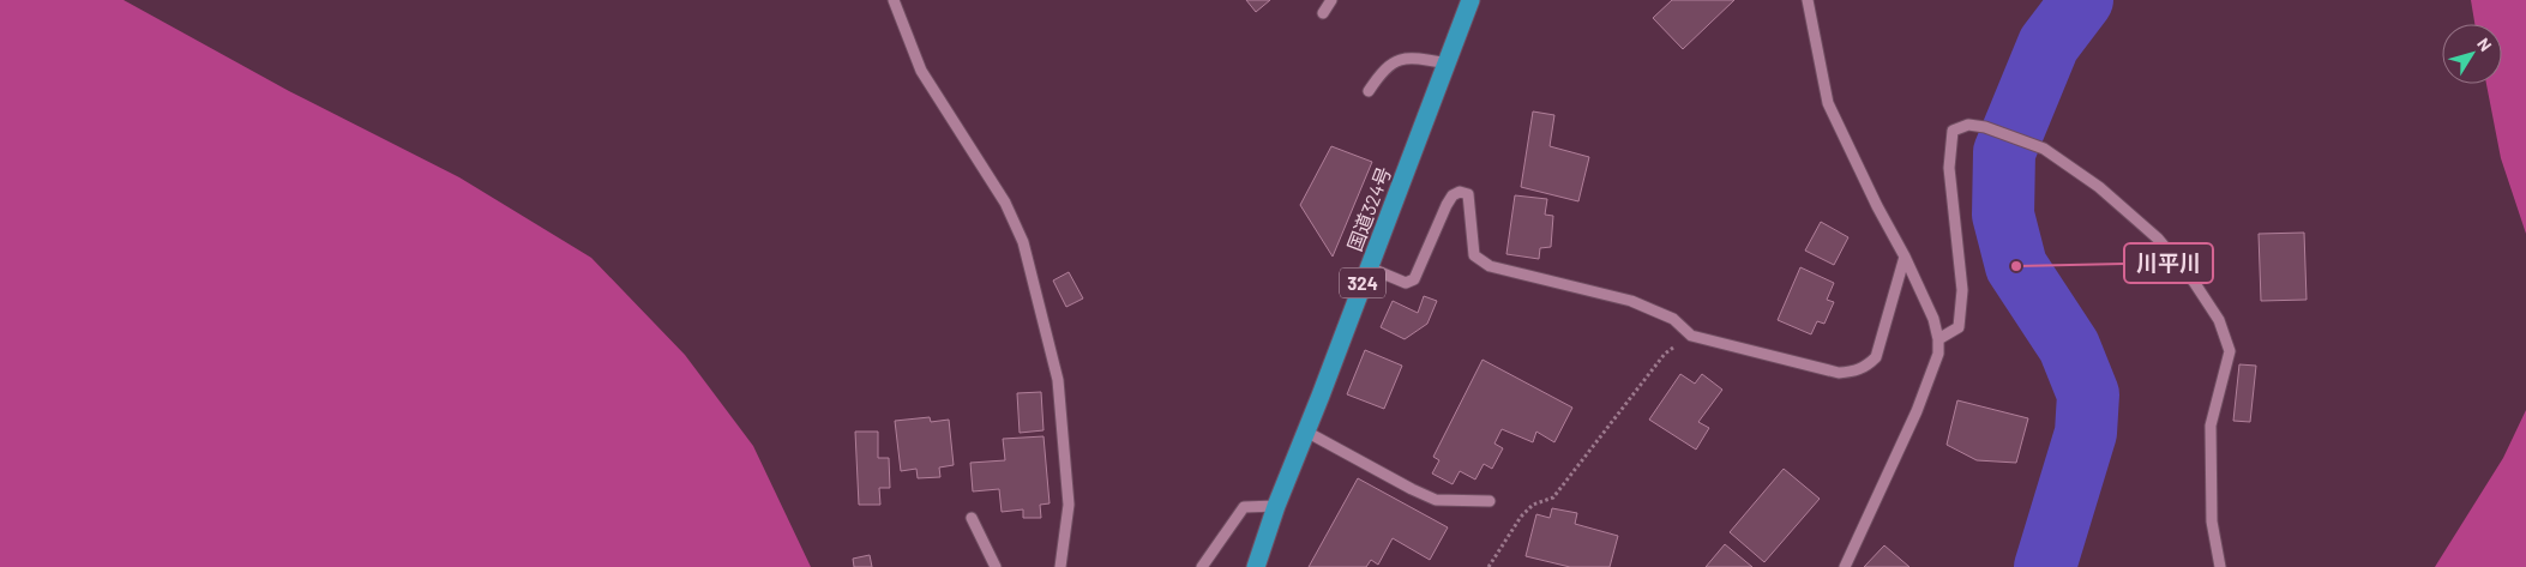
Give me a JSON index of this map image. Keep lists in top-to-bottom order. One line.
{"streets":{"highway":["国道324号","324"]},"places":["川平川"],"north":"top right"}
